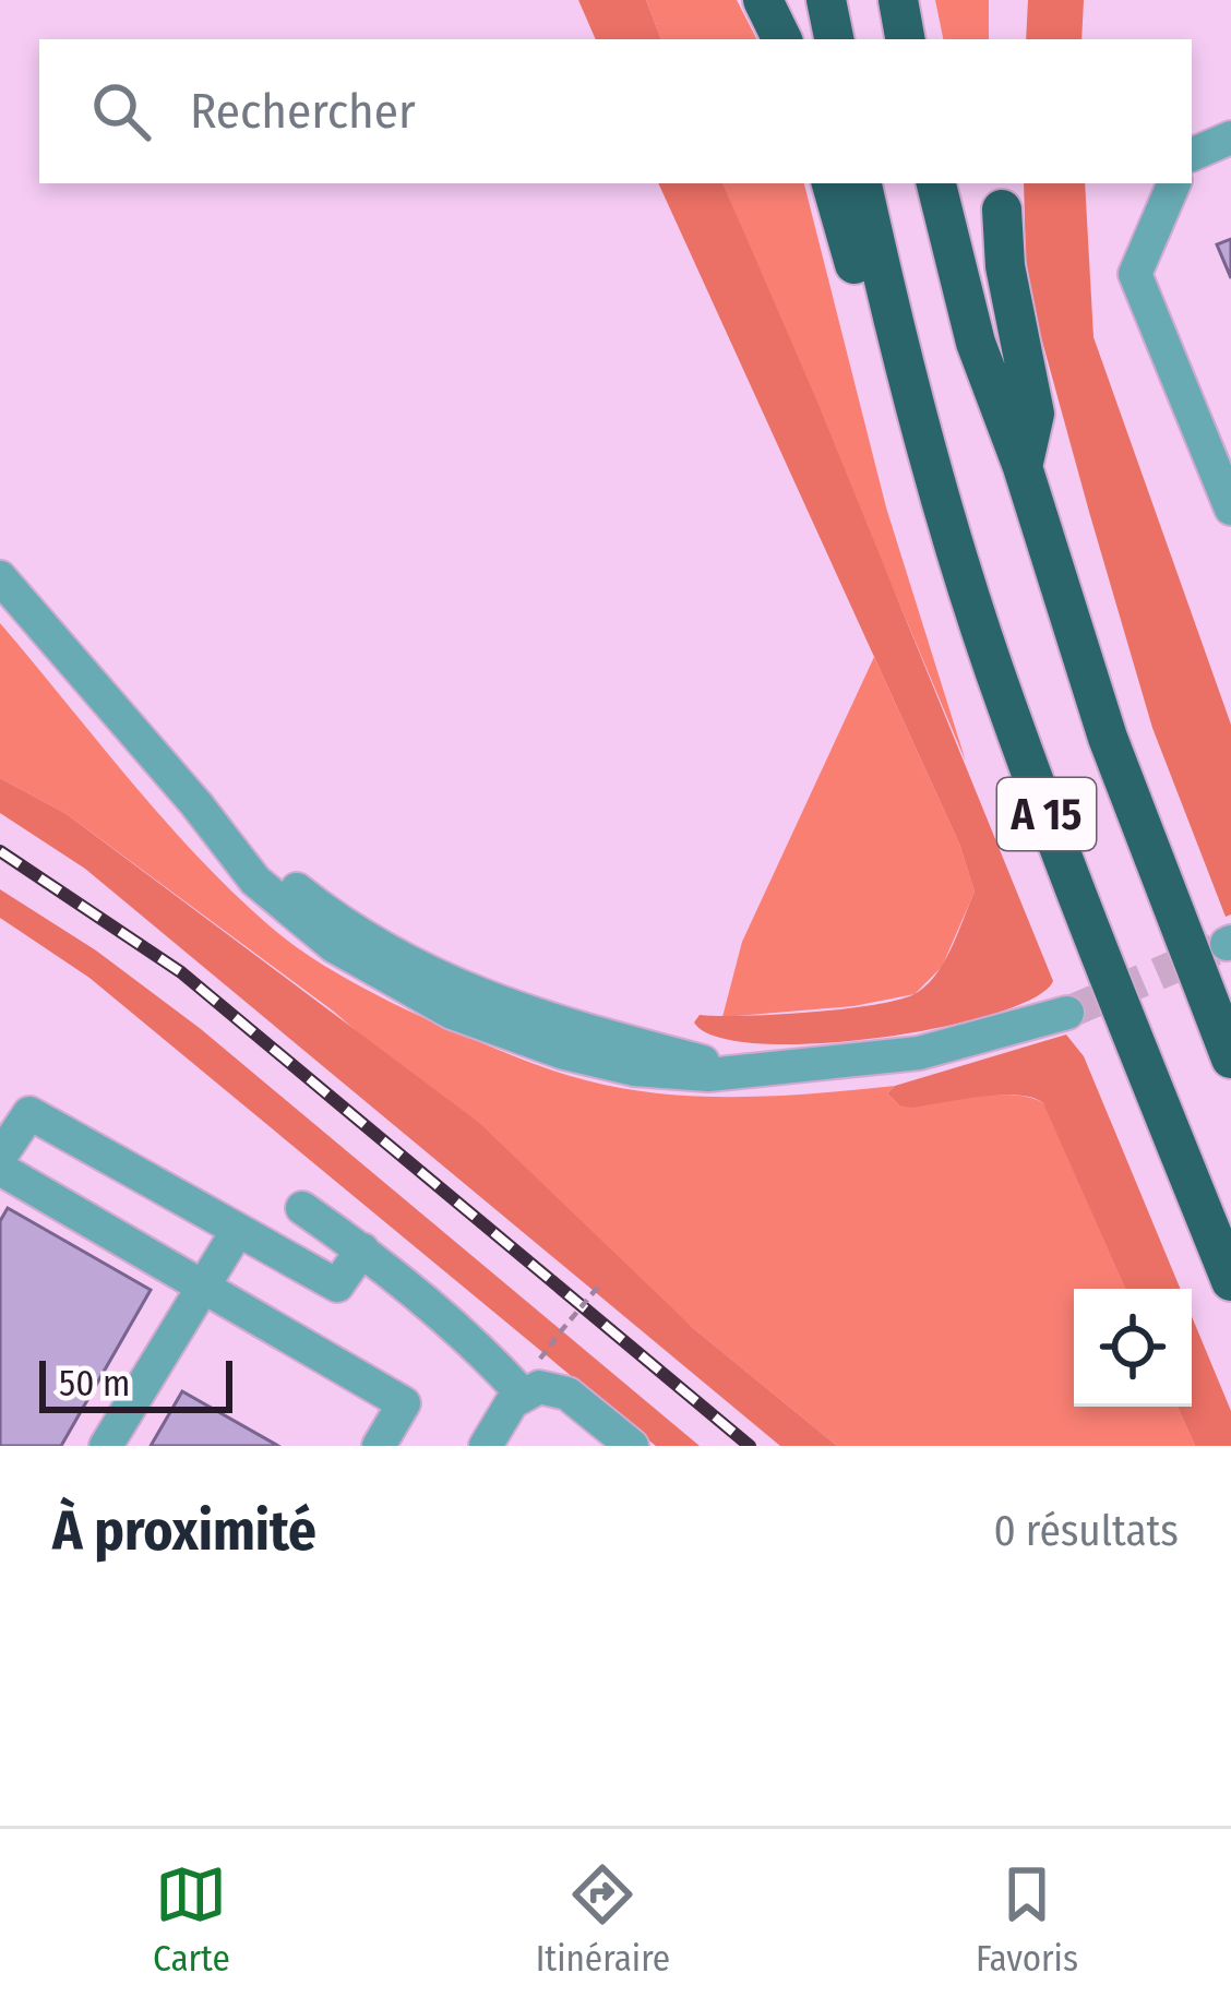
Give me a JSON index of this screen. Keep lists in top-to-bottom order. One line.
{"streets":{"highway":["A 15"]},"scale_bar":"50 m","page":{"search":"Rechercher","scale":"50 m","heading":["À proximité","0 résultats"],"nav":["Carte","Itinéraire","Favoris"]}}
